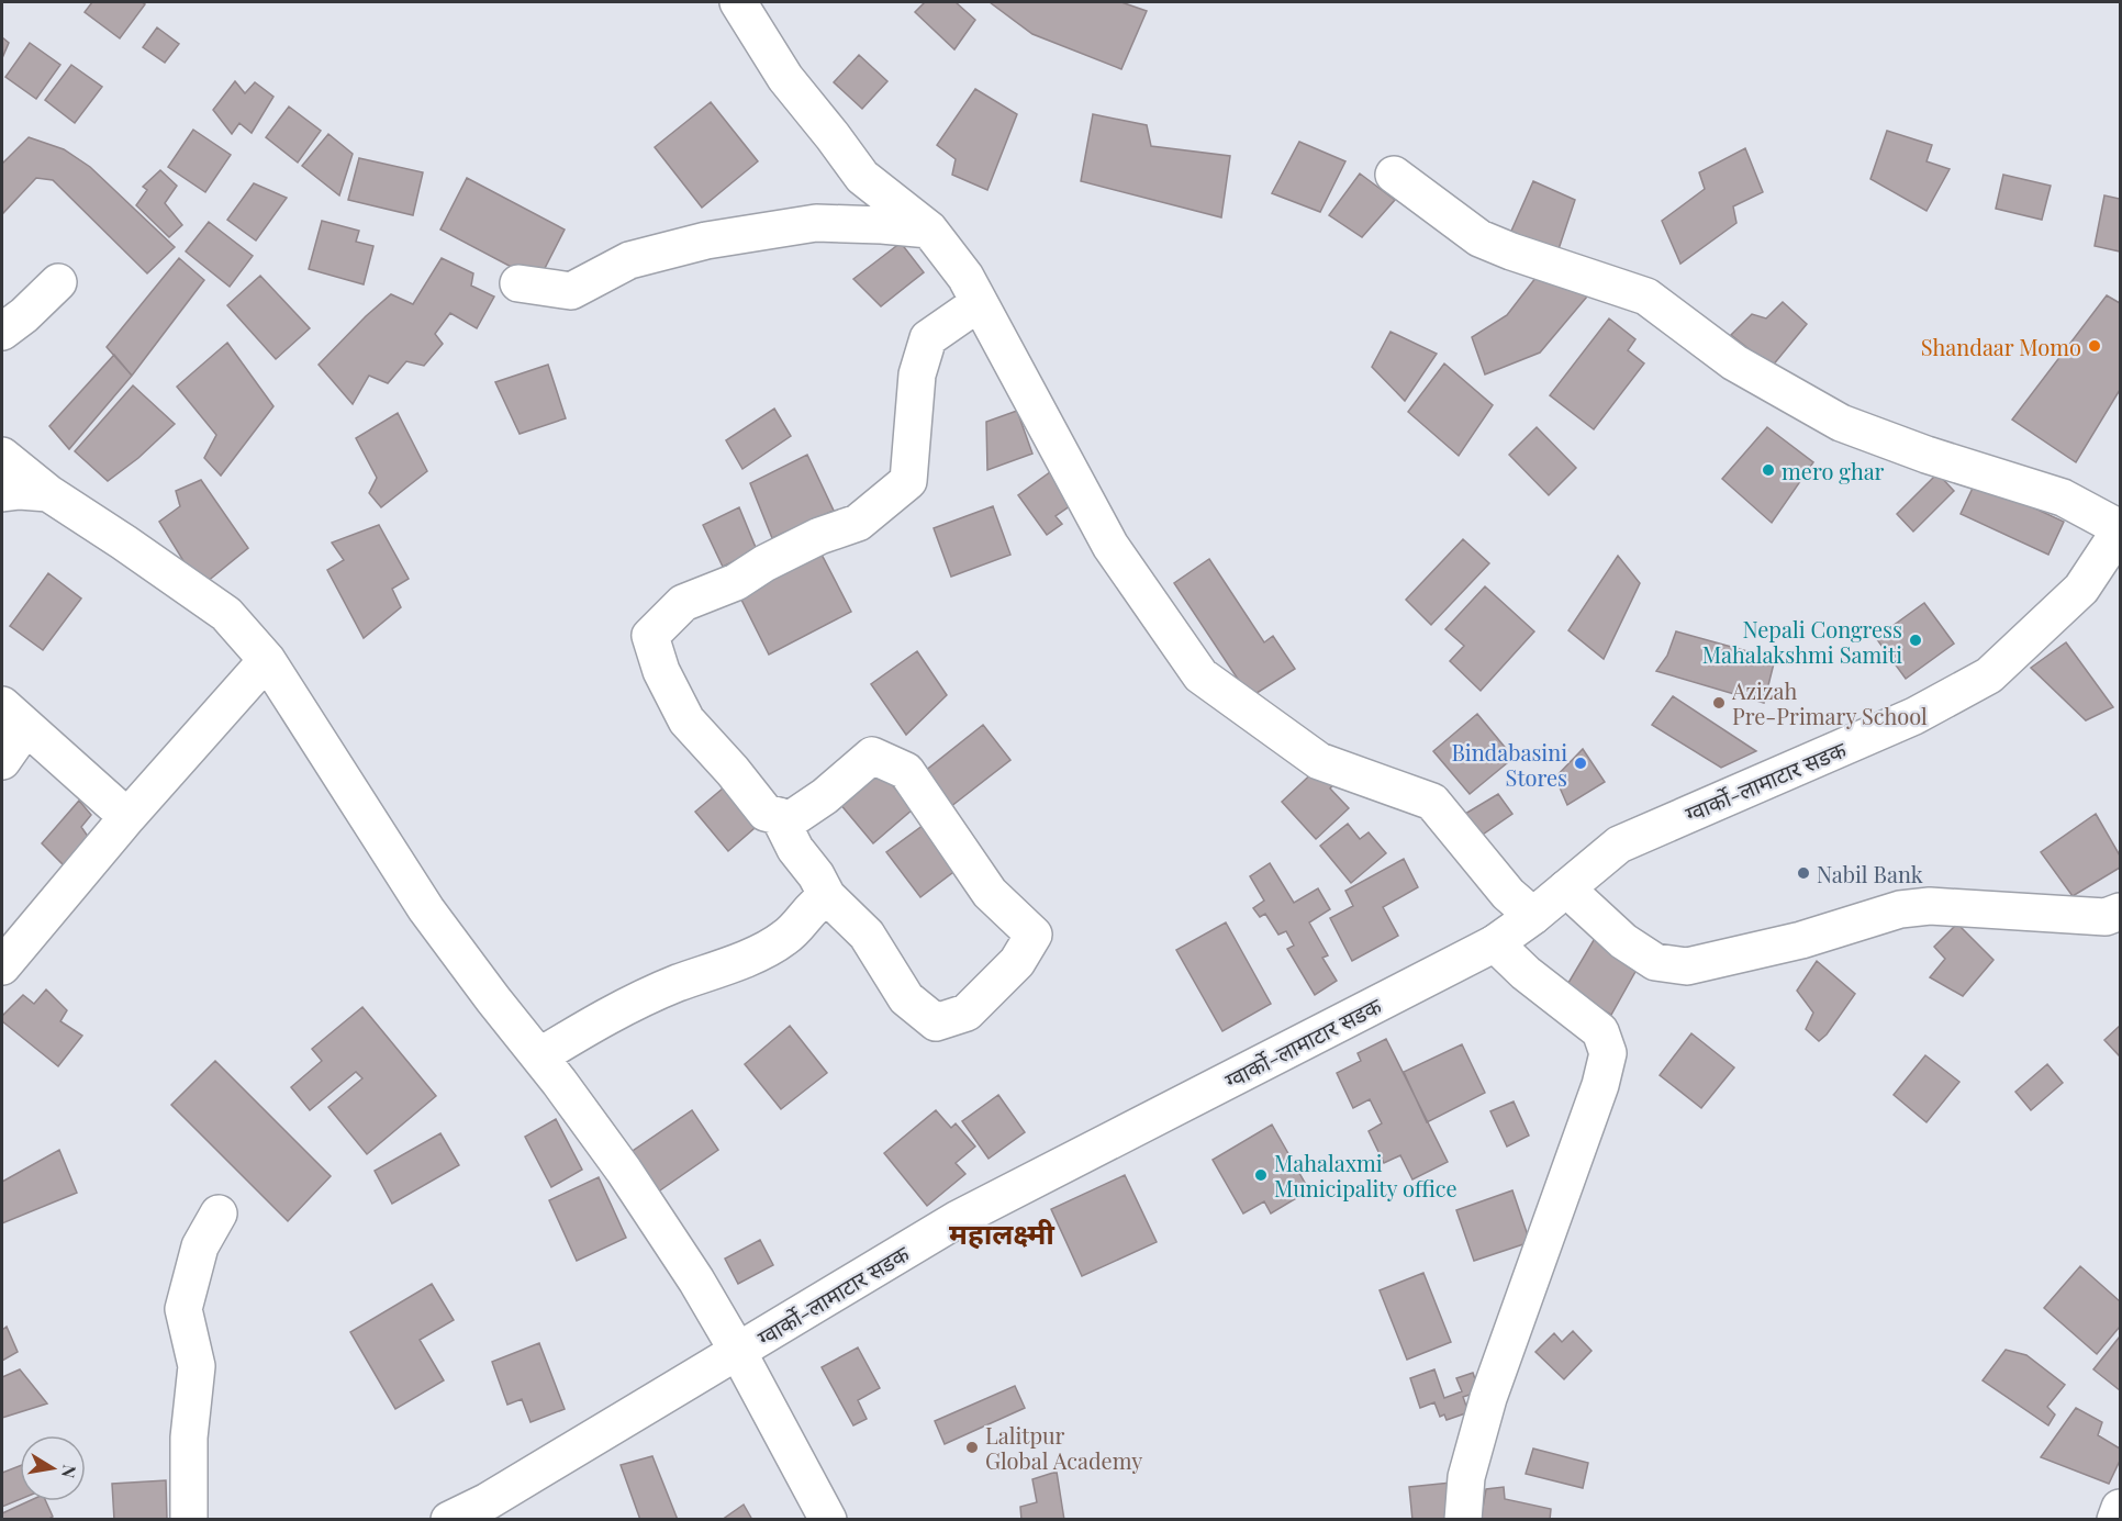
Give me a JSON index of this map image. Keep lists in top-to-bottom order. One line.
{"streets":{"street":["ग्वार्को-लामाटार सडक"]},"districts":["महालक्ष्मी"],"places":["Shandaar Momo","mero ghar","Nepali Congress Mahalakshmi Samiti","Azizah Pre-Primary School","Bindabasini Stores","Nabil Bank","Mahalaxmi Municipality office","Lalitpur Global Academy"],"north":"right"}
